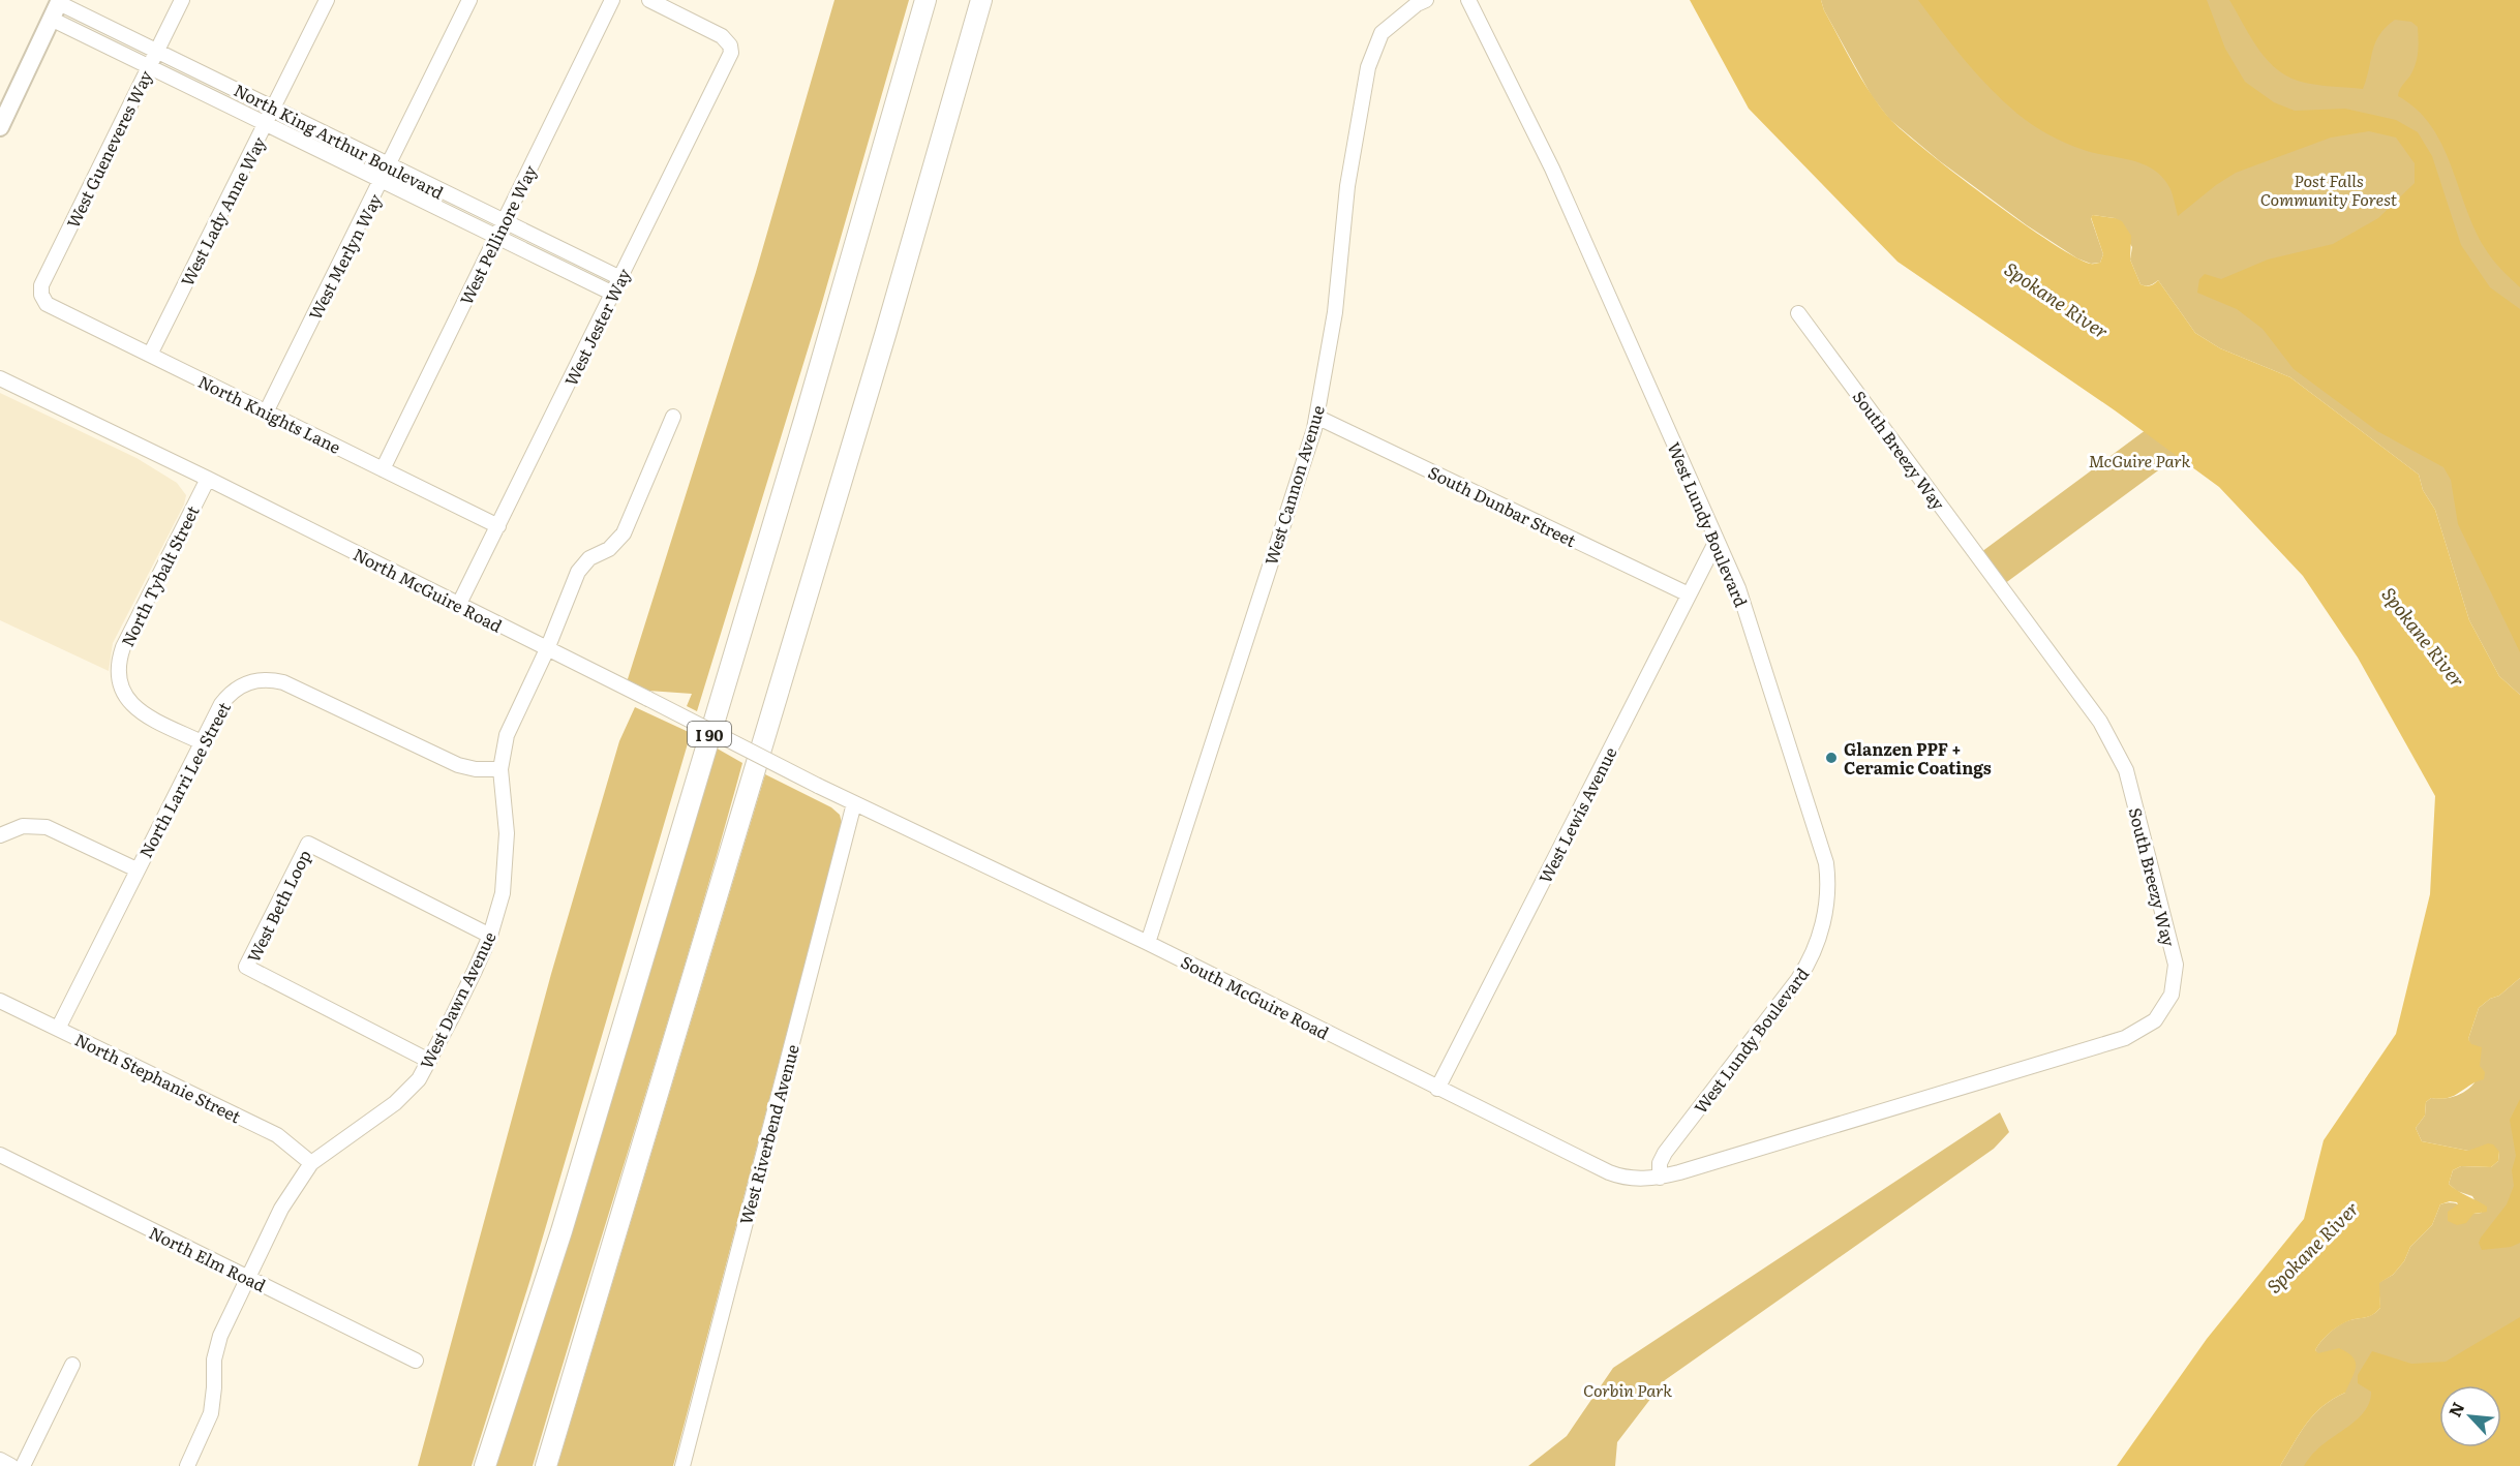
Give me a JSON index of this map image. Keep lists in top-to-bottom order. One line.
{"streets":{"highway":["I 90"],"street":["North King Arthur Boulevard","West Gueneveres Way","West Lady Anne Way","West Pellinore Way","West Merlyn Way","West Jester Way","North Knights Lane","South Breezy Way","West Cannon Avenue","South Dunbar Street","West Lundy Boulevard","North Tybalt Street","North McGuire Road","North Larri Lee Street","West Lewis Avenue","West Beth Loop","South McGuire Road","West Dawn Avenue","North Stephanie Street","West Riverbend Avenue","North Elm Road"]},"crossings":[["North King Arthur Boulevard","West Gueneveres Way"],["North King Arthur Boulevard","West Lady Anne Way"],["North King Arthur Boulevard","West Pellinore Way"],["North King Arthur Boulevard","West Merlyn Way"],["North King Arthur Boulevard","West Jester Way"],["West Gueneveres Way","North Knights Lane"],["West Lady Anne Way","North Knights Lane"],["West Pellinore Way","North Knights Lane"],["West Merlyn Way","North Knights Lane"],["West Jester Way","North Knights Lane"],["West Jester Way","North McGuire Road"],["South Breezy Way","West Lundy Boulevard"],["South Breezy Way","South McGuire Road"],["West Cannon Avenue","South Dunbar Street"],["West Cannon Avenue","South McGuire Road"],["South Dunbar Street","West Lewis Avenue"],["West Lundy Boulevard","West Lewis Avenue"],["West Lundy Boulevard","South McGuire Road"],["North Tybalt Street","North McGuire Road"],["North Tybalt Street","North Larri Lee Street"],["North McGuire Road","South McGuire Road"],["North McGuire Road","West Dawn Avenue"],["North McGuire Road","West Riverbend Avenue"],["North Larri Lee Street","West Dawn Avenue"],["North Larri Lee Street","North Stephanie Street"],["West Lewis Avenue","South McGuire Road"],["West Beth Loop","West Dawn Avenue"],["South McGuire Road","West Riverbend Avenue"],["West Dawn Avenue","North Stephanie Street"],["West Dawn Avenue","North Elm Road"]],"water":["Spokane River"],"parks":["Post Falls Community Forest","McGuire Park","Corbin Park"],"places":["Glanzen PPF + Ceramic Coatings"],"north":"top left"}
